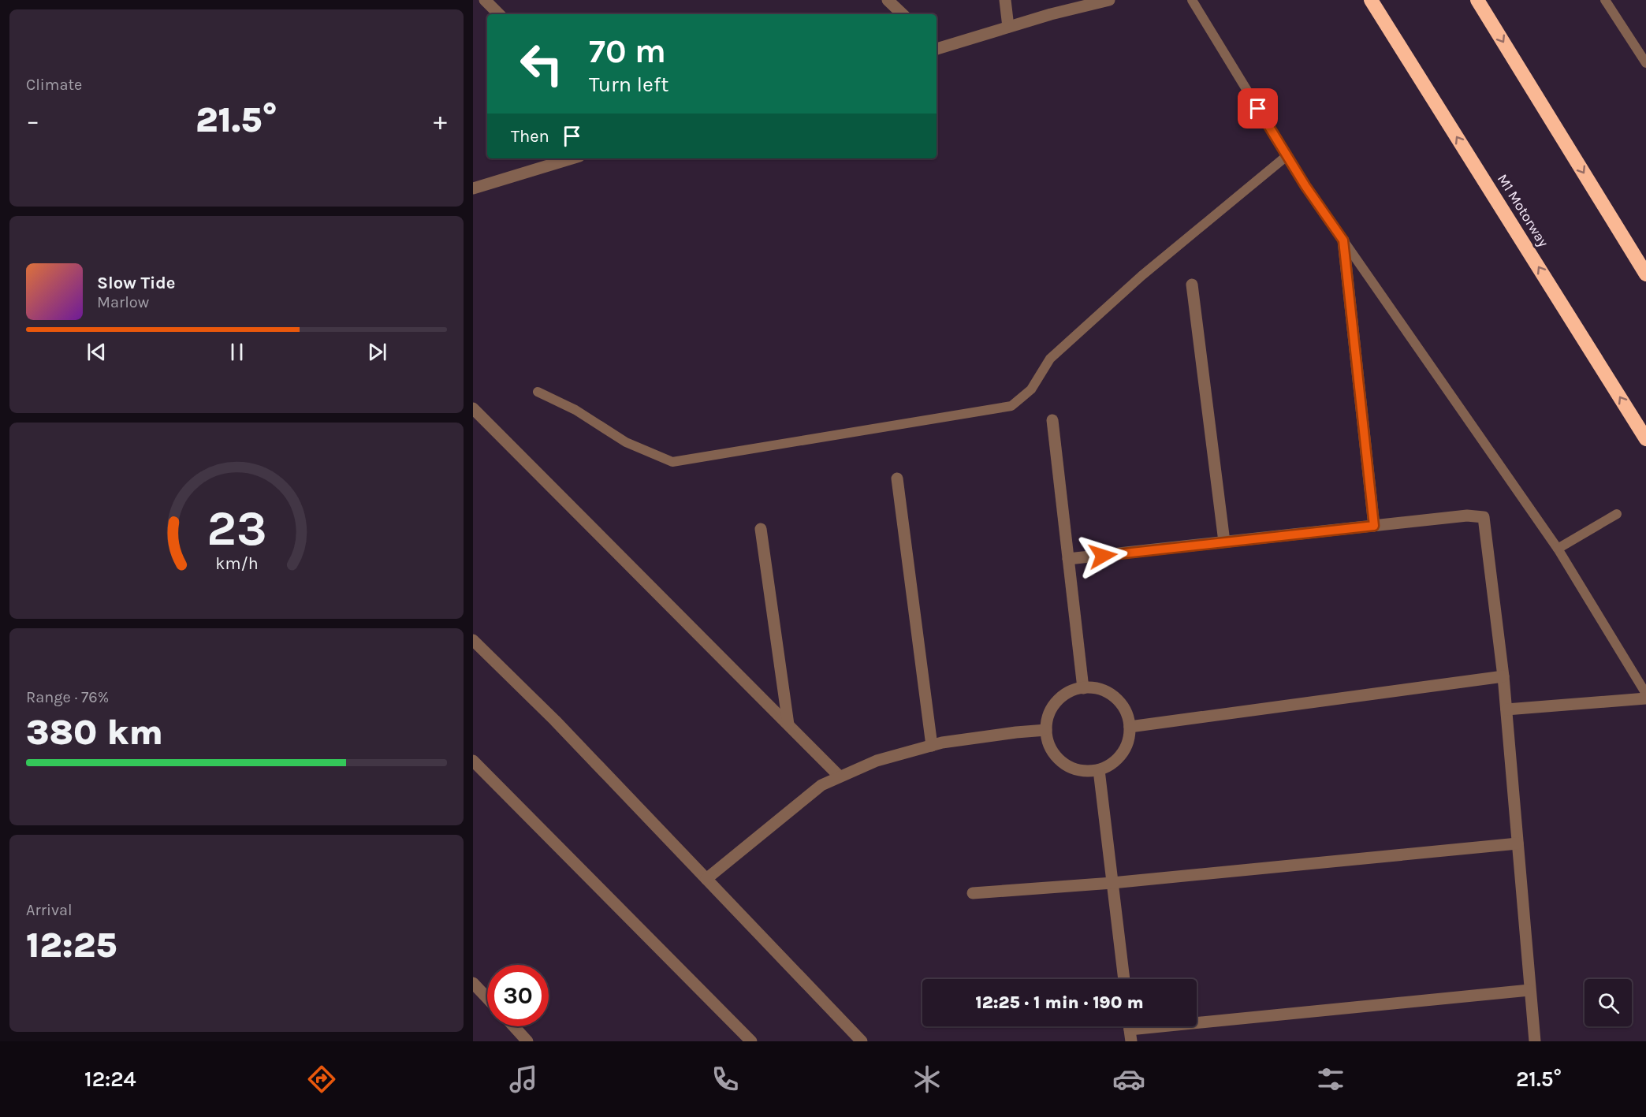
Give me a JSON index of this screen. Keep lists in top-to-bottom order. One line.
{"streets":{"highway":["M1 Motorway"]},"page":{"tile":["Climate",["Range · 76%","380 km"],["Arrival","12:25"]],"turn":["70 m","Turn left"],"heat":["−","21.5°","+"],"then":"Then","song":["Slow Tide","Marlow"],"limit":"30","trip":"12:25 · 1 min · 190 m","tabs":["12:24","21.5°"],"gauge":["23","km/h"]}}
